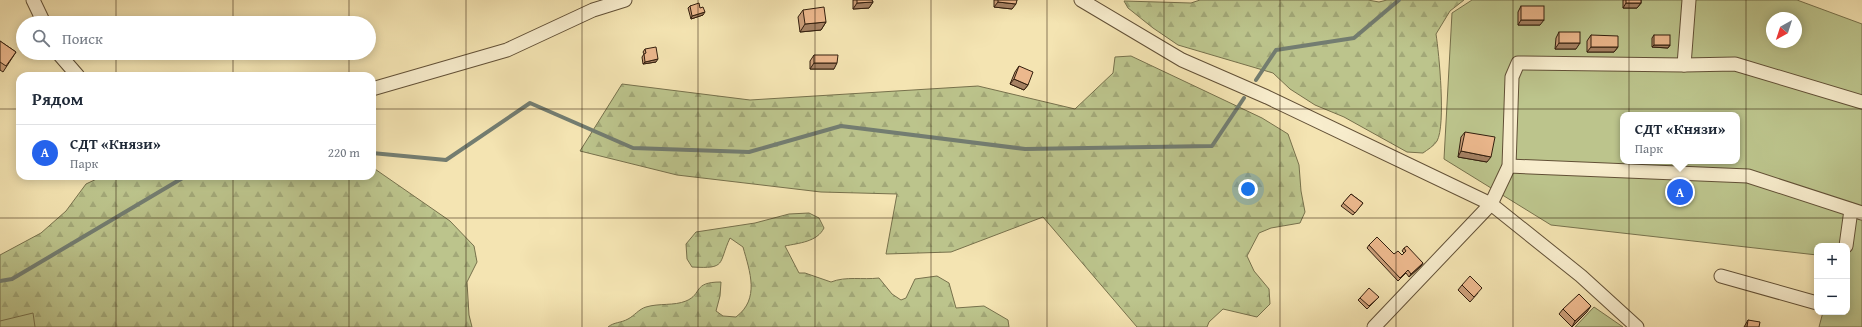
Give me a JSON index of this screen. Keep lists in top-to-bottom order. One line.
{"north":"bottom left","page":{"search":"Поиск","heading":"Рядом","popup":["СДТ «Князи»","Парк"],"list":[{"mark":"A","name":"СДТ «Князи»","note":"Парк","value":"220 m"}],"pins":"A","map_buttons":["+","−"]}}
